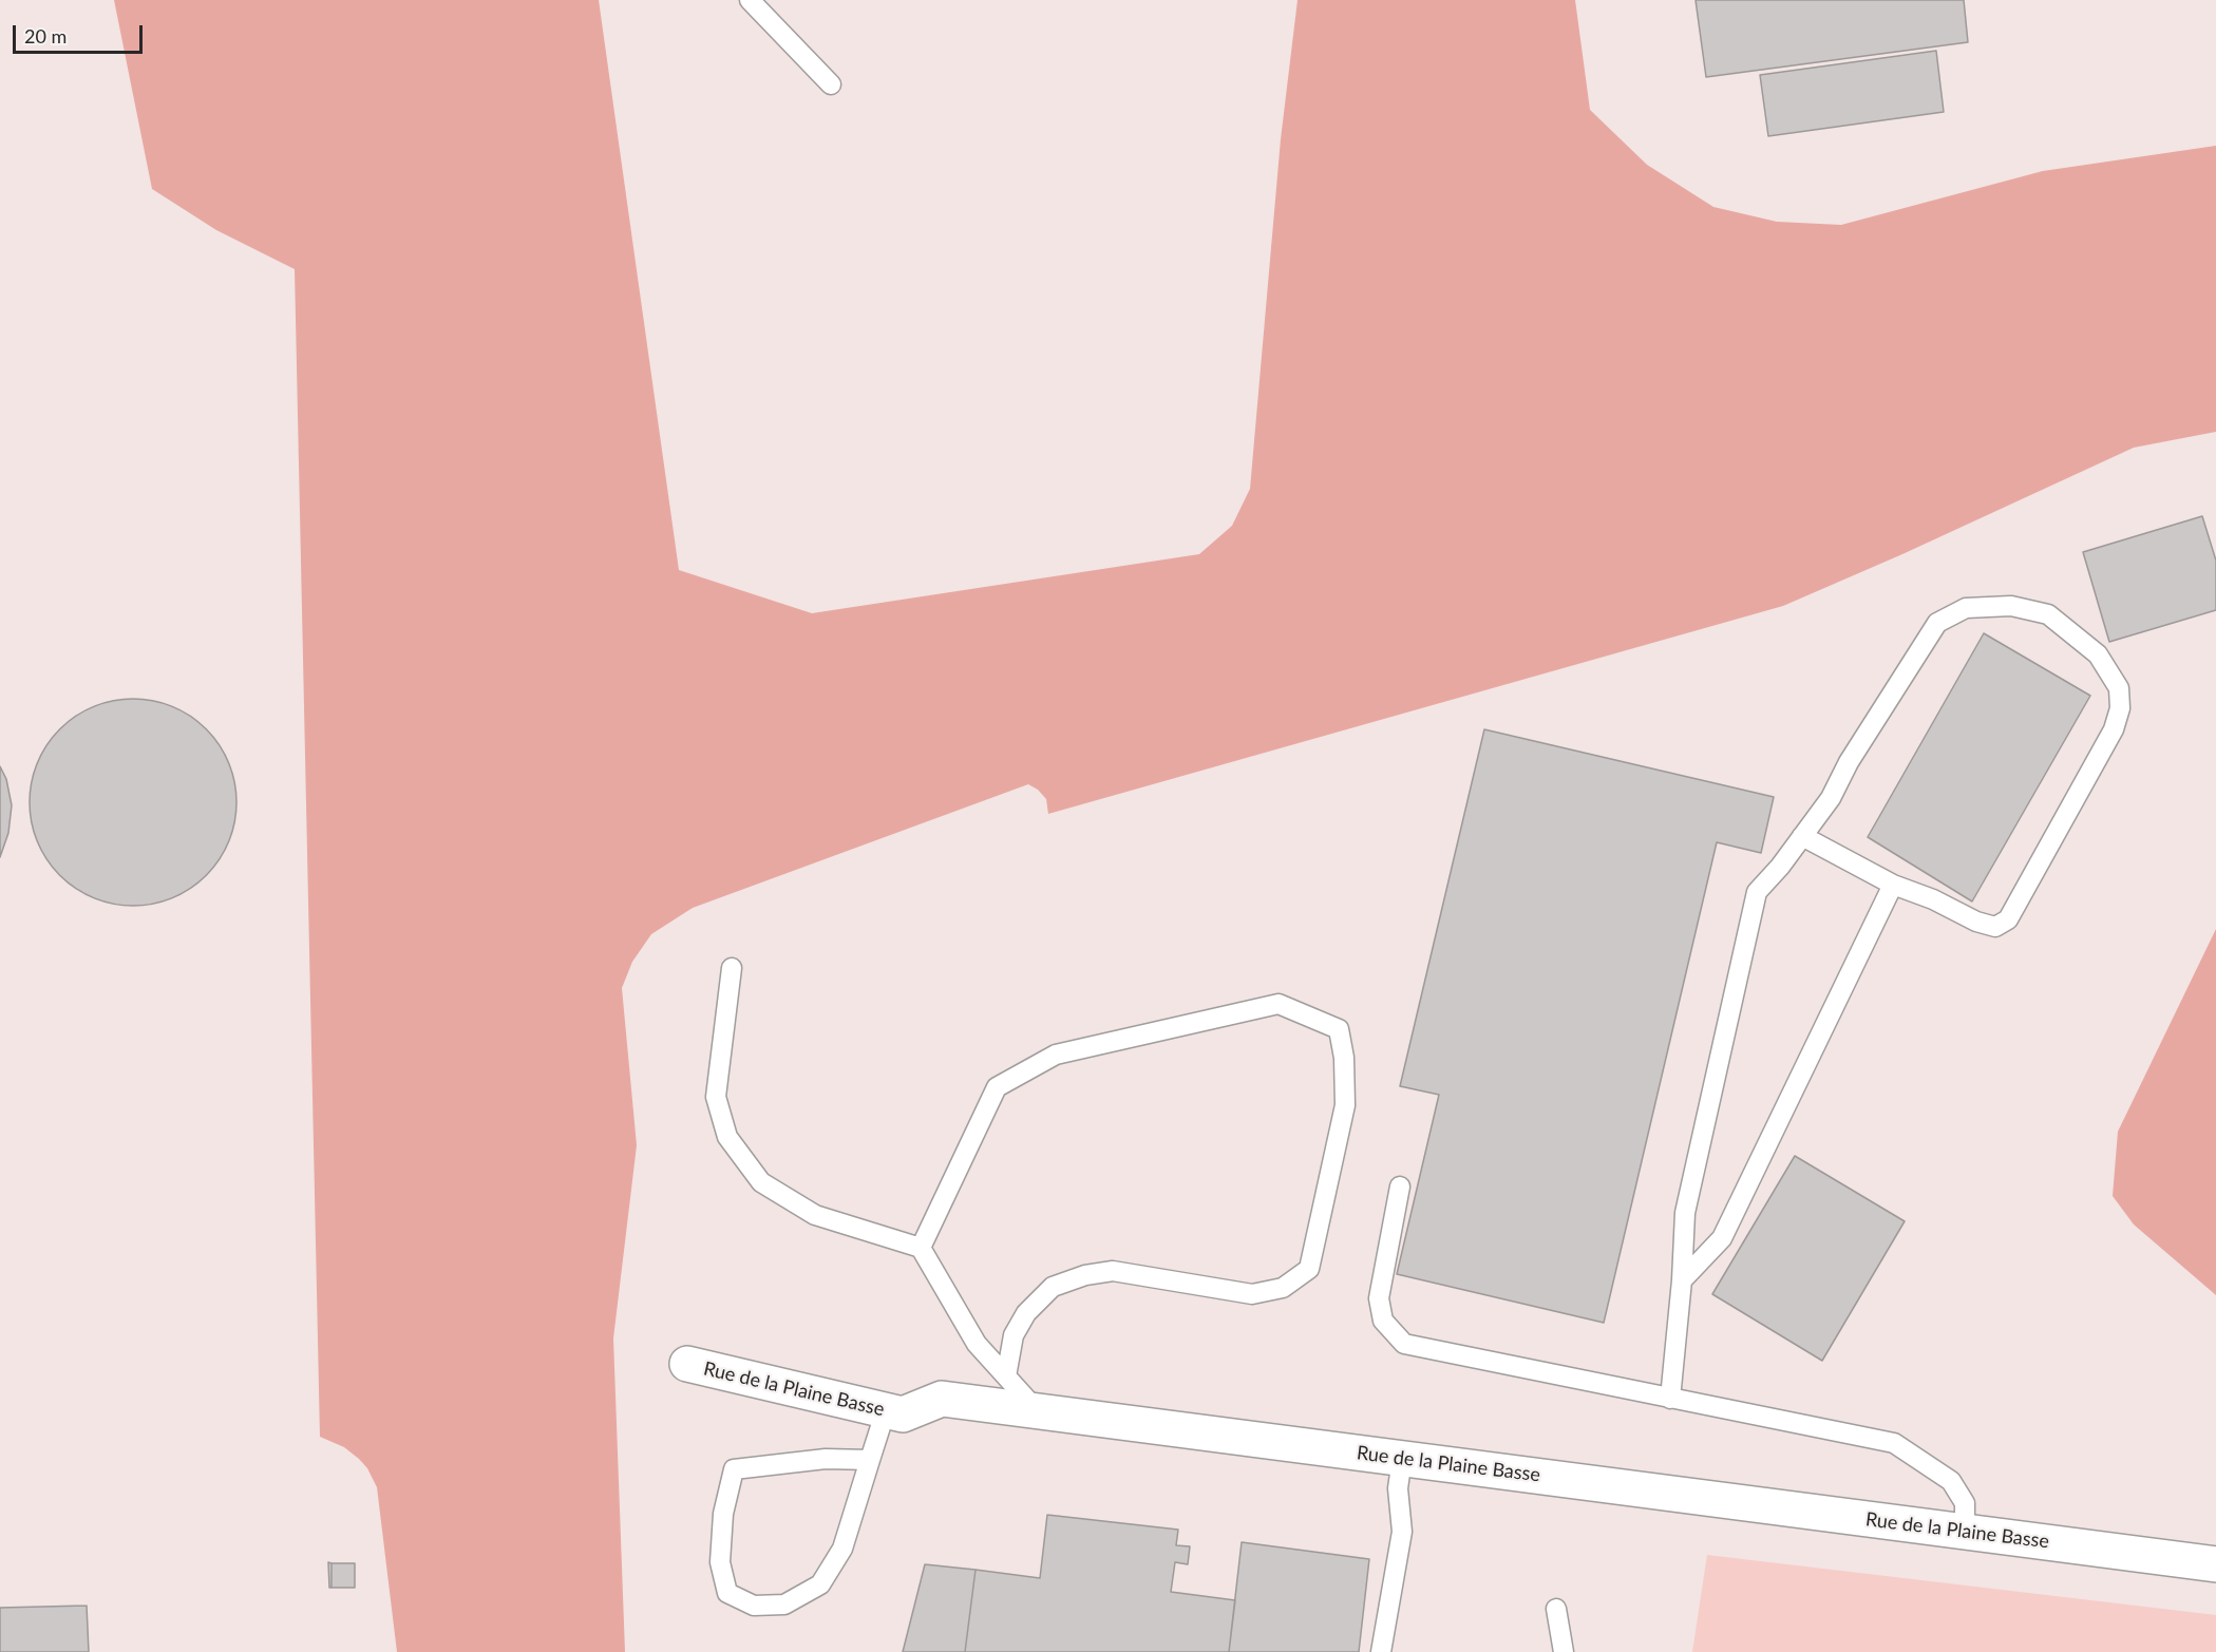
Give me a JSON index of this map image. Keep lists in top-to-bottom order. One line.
{"streets":{"street":["Rue de la Plaine Basse"]},"scale_bar":"20 m"}
